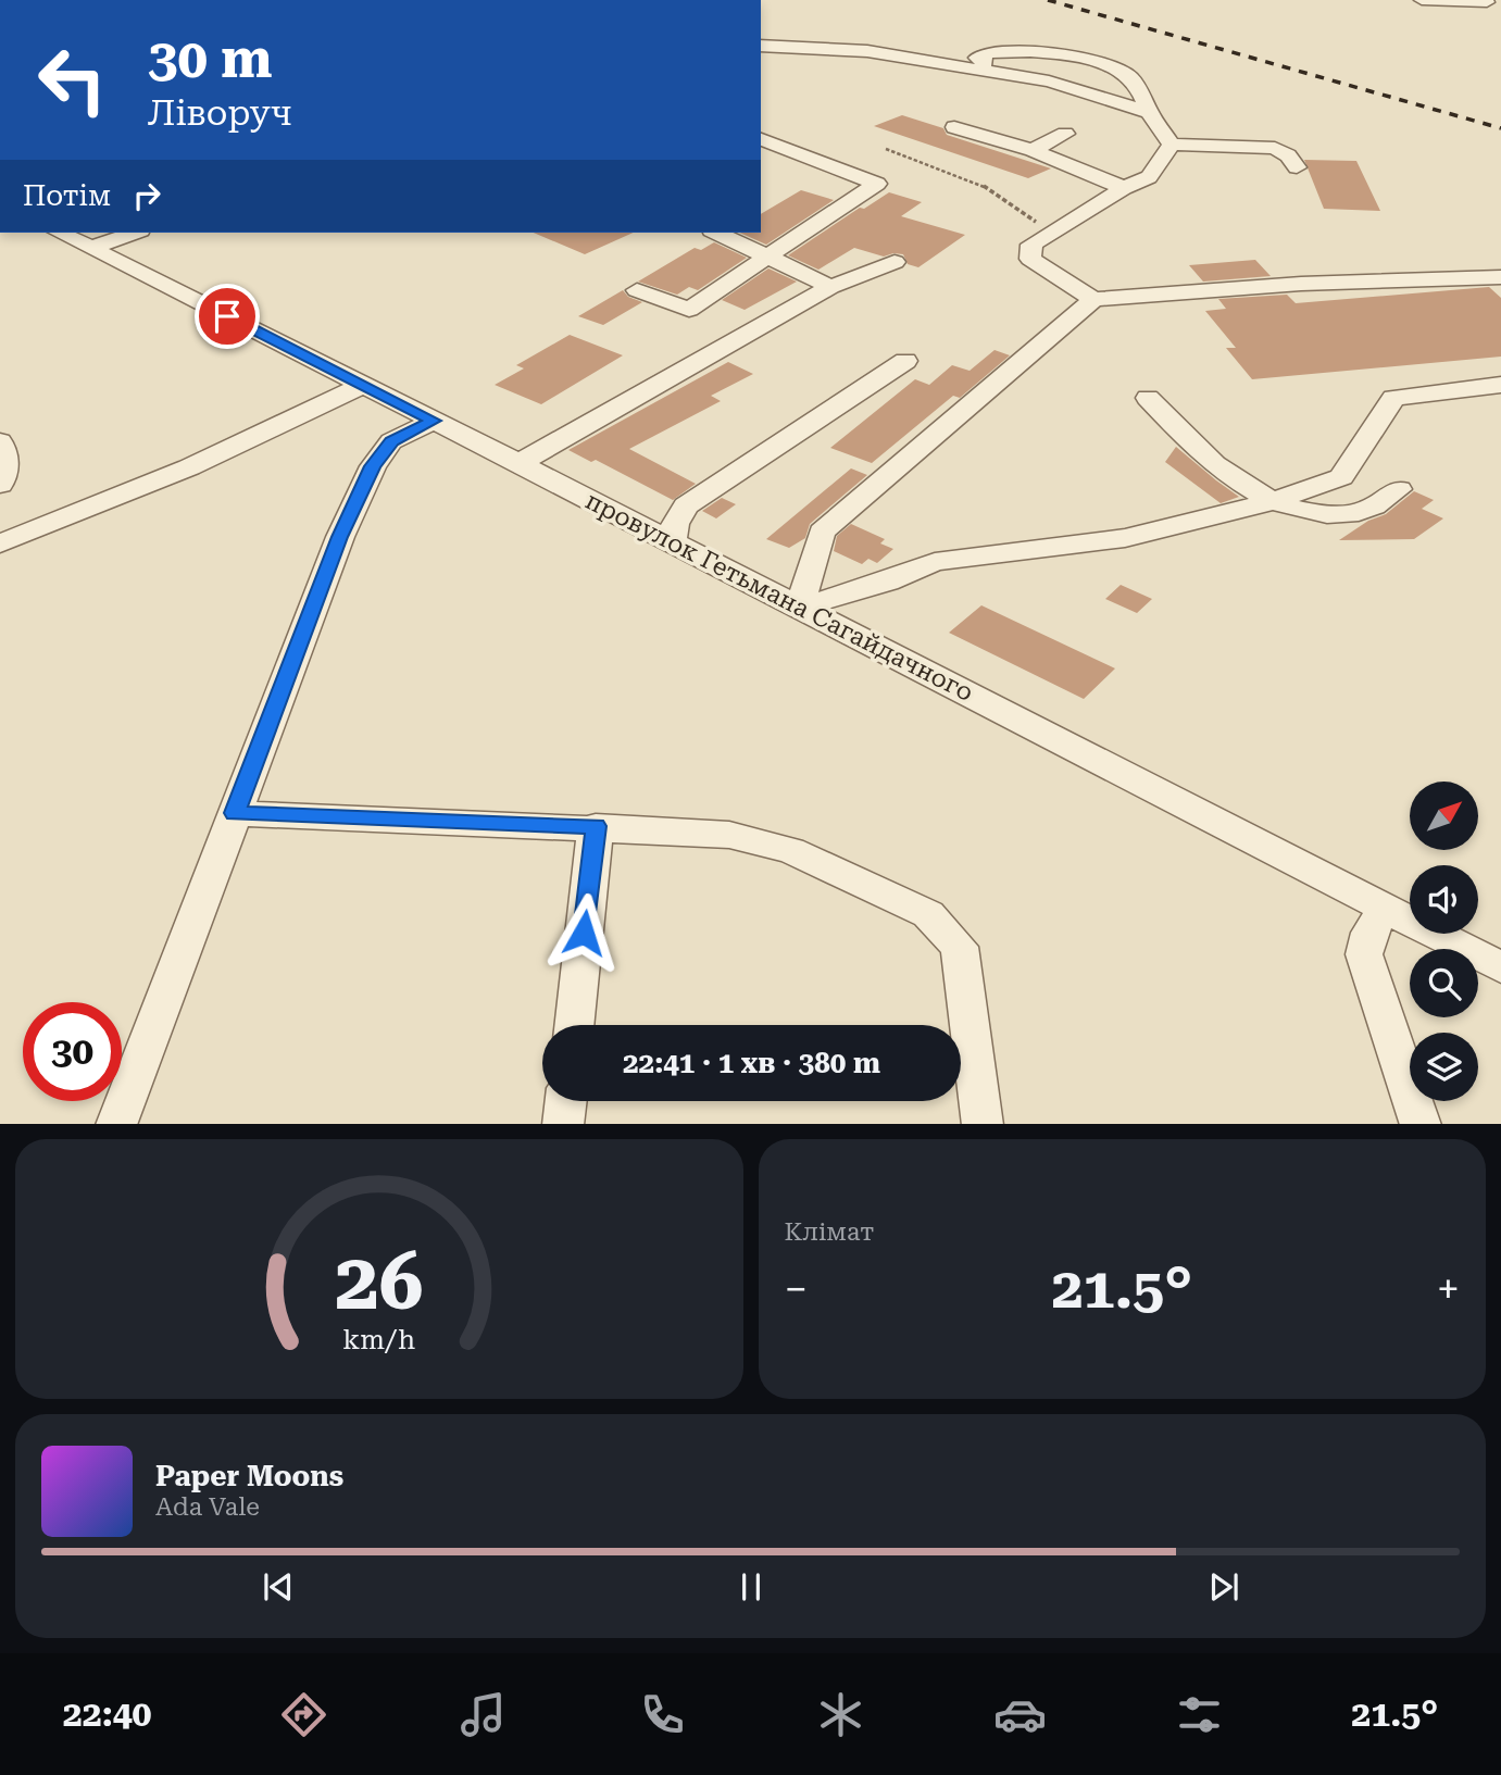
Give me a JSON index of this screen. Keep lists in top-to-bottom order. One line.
{"streets":{"street":["провулок Гетьмана Сагайдачного"]},"north":"top right","page":{"turn":["30 m","Ліворуч"],"then":"Потім","limit":"30","trip":"22:41 · 1 хв · 380 m","tile":"Клімат","heat":["−","21.5°","+"],"song":["Paper Moons","Ada Vale"],"tabs":["22:40","21.5°"],"gauge":["26","km/h"]}}
